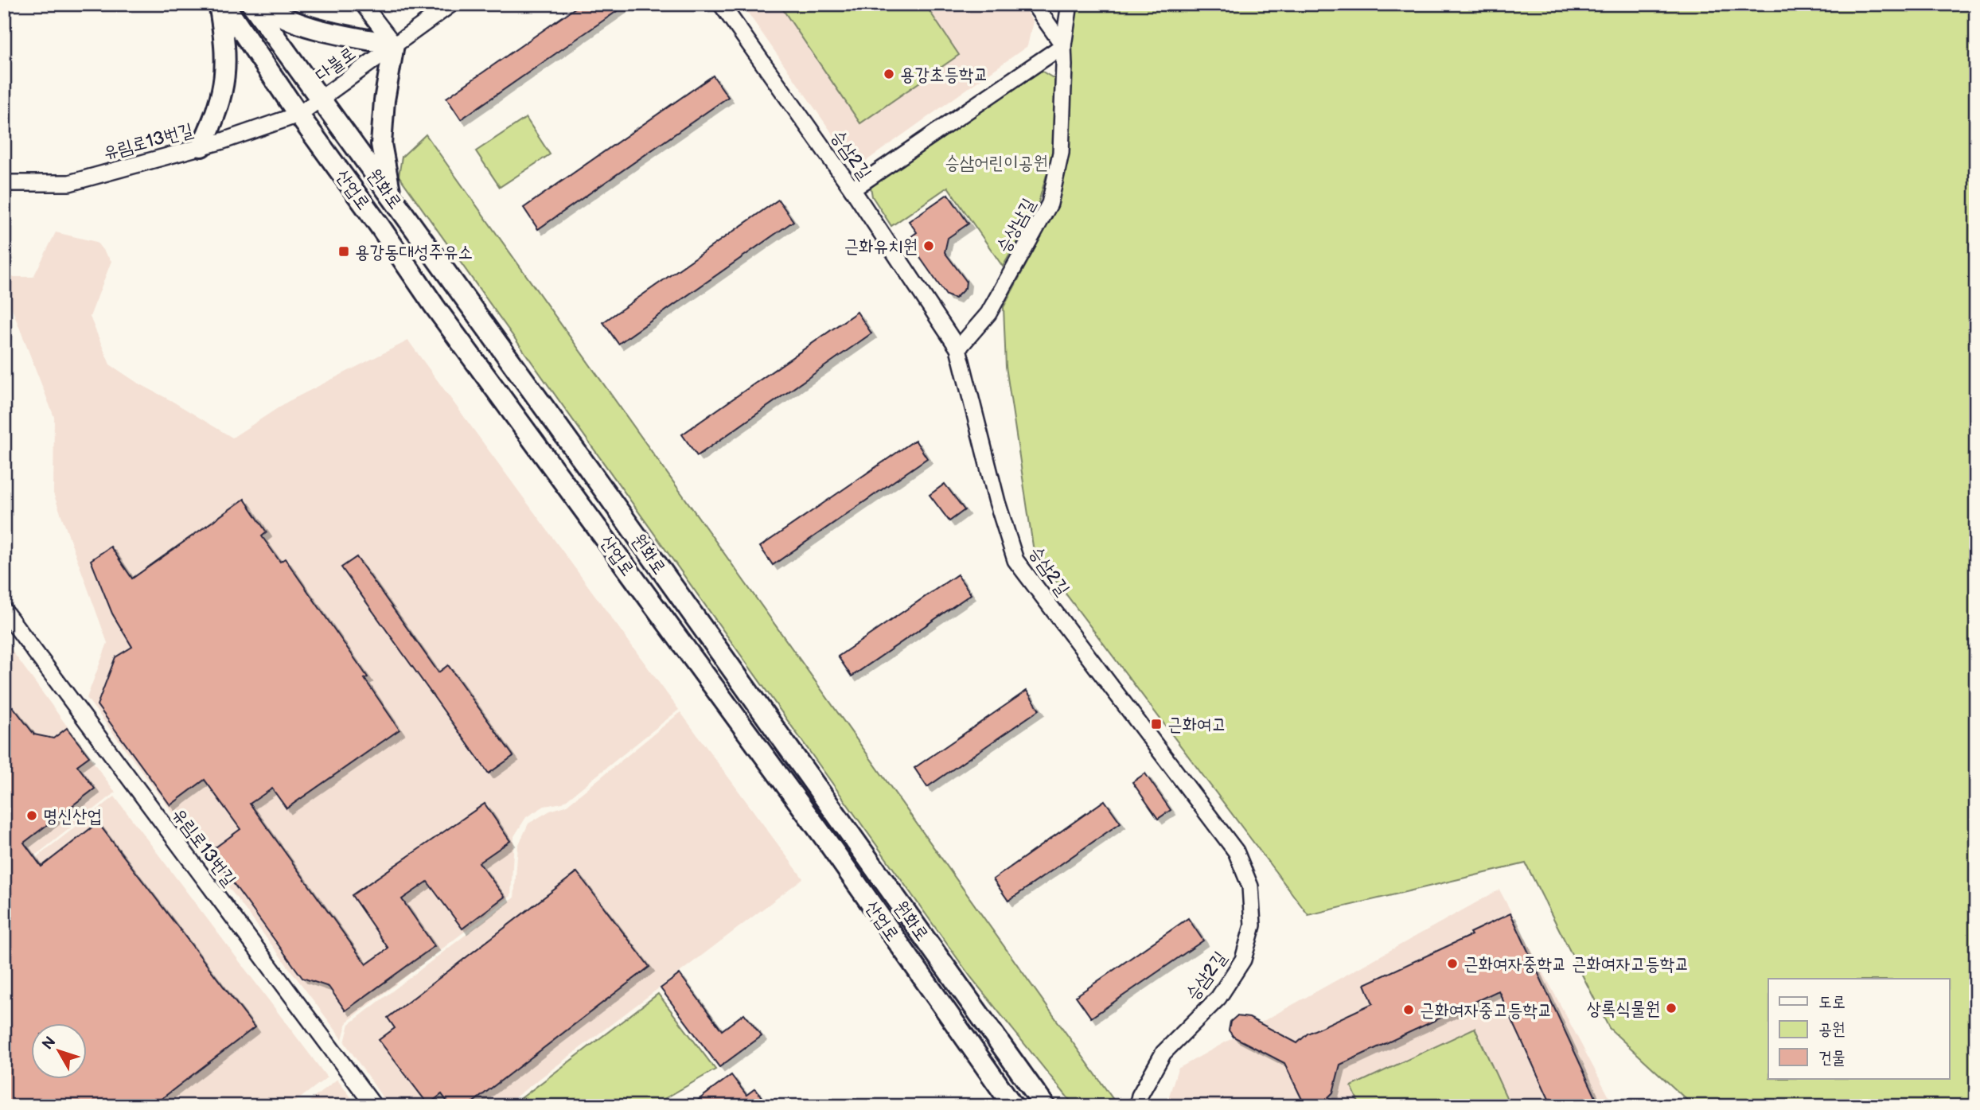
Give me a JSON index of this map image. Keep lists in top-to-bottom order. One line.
{"streets":{"street":["다불로","유림로13번길","승삼2길","원화로","산업로","승상남길"]},"crossings":[["다불로","유림로13번길"],["다불로","원화로"],["다불로","산업로"],["유림로13번길","산업로"],["승삼2길","승상남길"]],"parks":["승삼어린이공원"],"places":{"other":["용강초등학교","근화유치원","명신산업","근화여자중학교 근화여자고등학교","상록식물원","근화여자중고등학교"],"transit":["용강동대성주유소","근화여고"]},"legend":["도로","공원","건물"],"north":"top left"}
